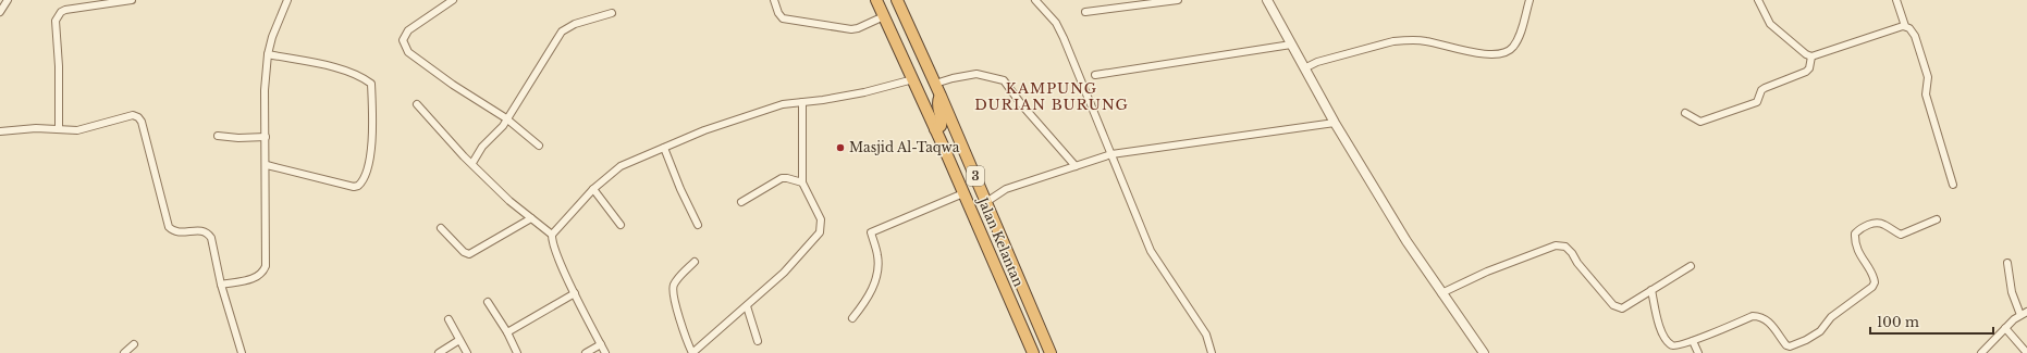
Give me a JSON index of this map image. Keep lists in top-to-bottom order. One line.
{"streets":{"highway":["3","Jalan Kelantan"]},"districts":["KAMPUNG DURIAN BURUNG"],"places":["Masjid Al-Taqwa"],"scale_bar":"100 m"}
